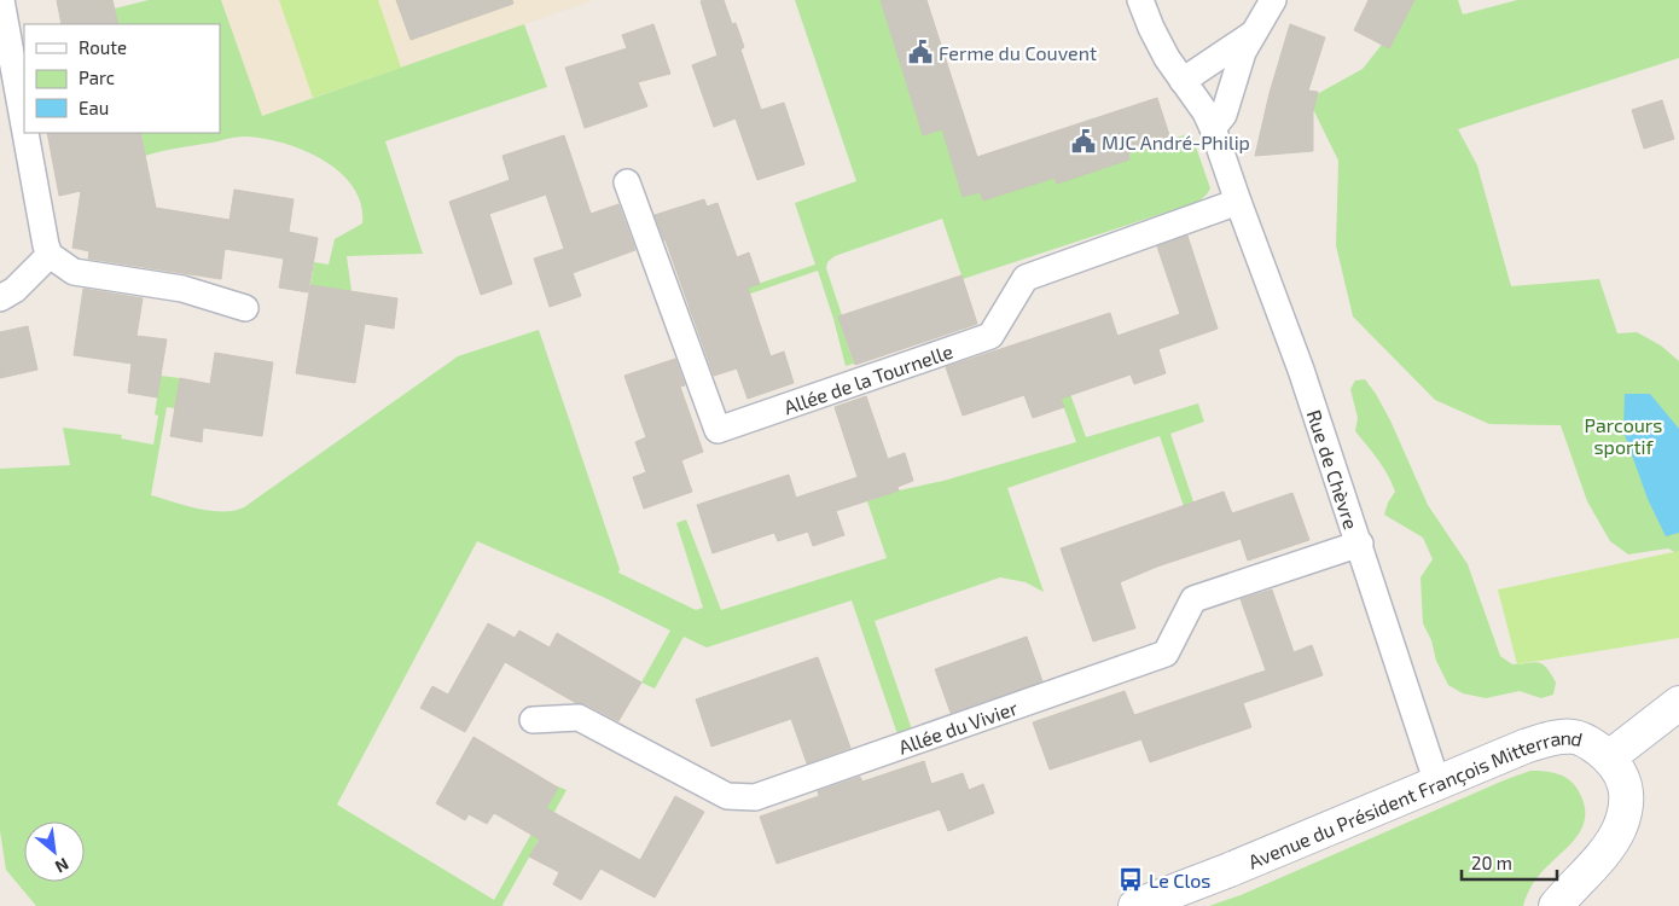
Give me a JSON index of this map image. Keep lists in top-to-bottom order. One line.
{"streets":{"street":["Allée de la Tournelle","Rue de Chèvre","Allée du Vivier","Avenue du Président François Mitterrand"]},"crossings":[["Allée de la Tournelle","Rue de Chèvre"],["Rue de Chèvre","Allée du Vivier"],["Rue de Chèvre","Avenue du Président François Mitterrand"]],"parks":["Parcours sportif"],"places":{"public building":["Ferme du Couvent","MJC André-Philip"],"bus stop":["Le Clos"]},"legend":["Route","Parc","Eau"],"scale_bar":"20 m","north":"bottom right"}
